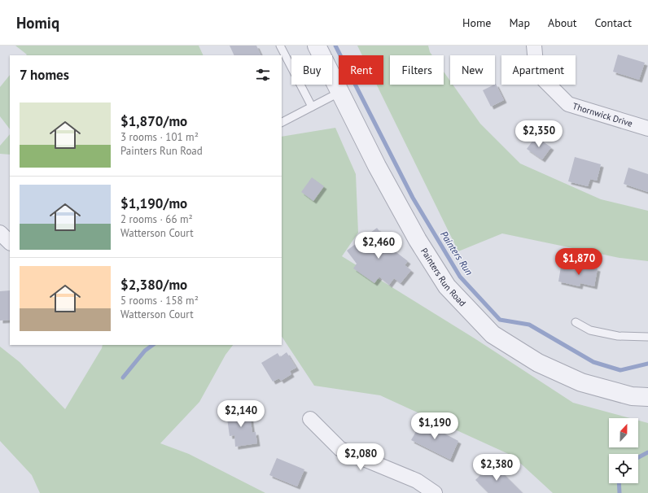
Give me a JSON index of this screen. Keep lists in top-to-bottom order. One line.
{"streets":{"street":["Thornwick Drive","Painters Run Road"]},"water":["Painters Run"],"north":"top","page":{"header":"Homiq","nav":["Home","Map","About","Contact"],"chip":["Buy","Rent","Filters","New","Apartment"],"heading":"7 homes","list":[{"name":"$1,870/mo","note":"3 rooms · 101 m² · Painters Run Road"},{"name":"$1,190/mo","note":"2 rooms · 66 m² · Watterson Court"},{"name":"$2,380/mo","note":"5 rooms · 158 m² · Watterson Court"}],"price":["$2,350","$2,460","$1,870","$2,140","$1,190","$2,080","$2,380"]}}
